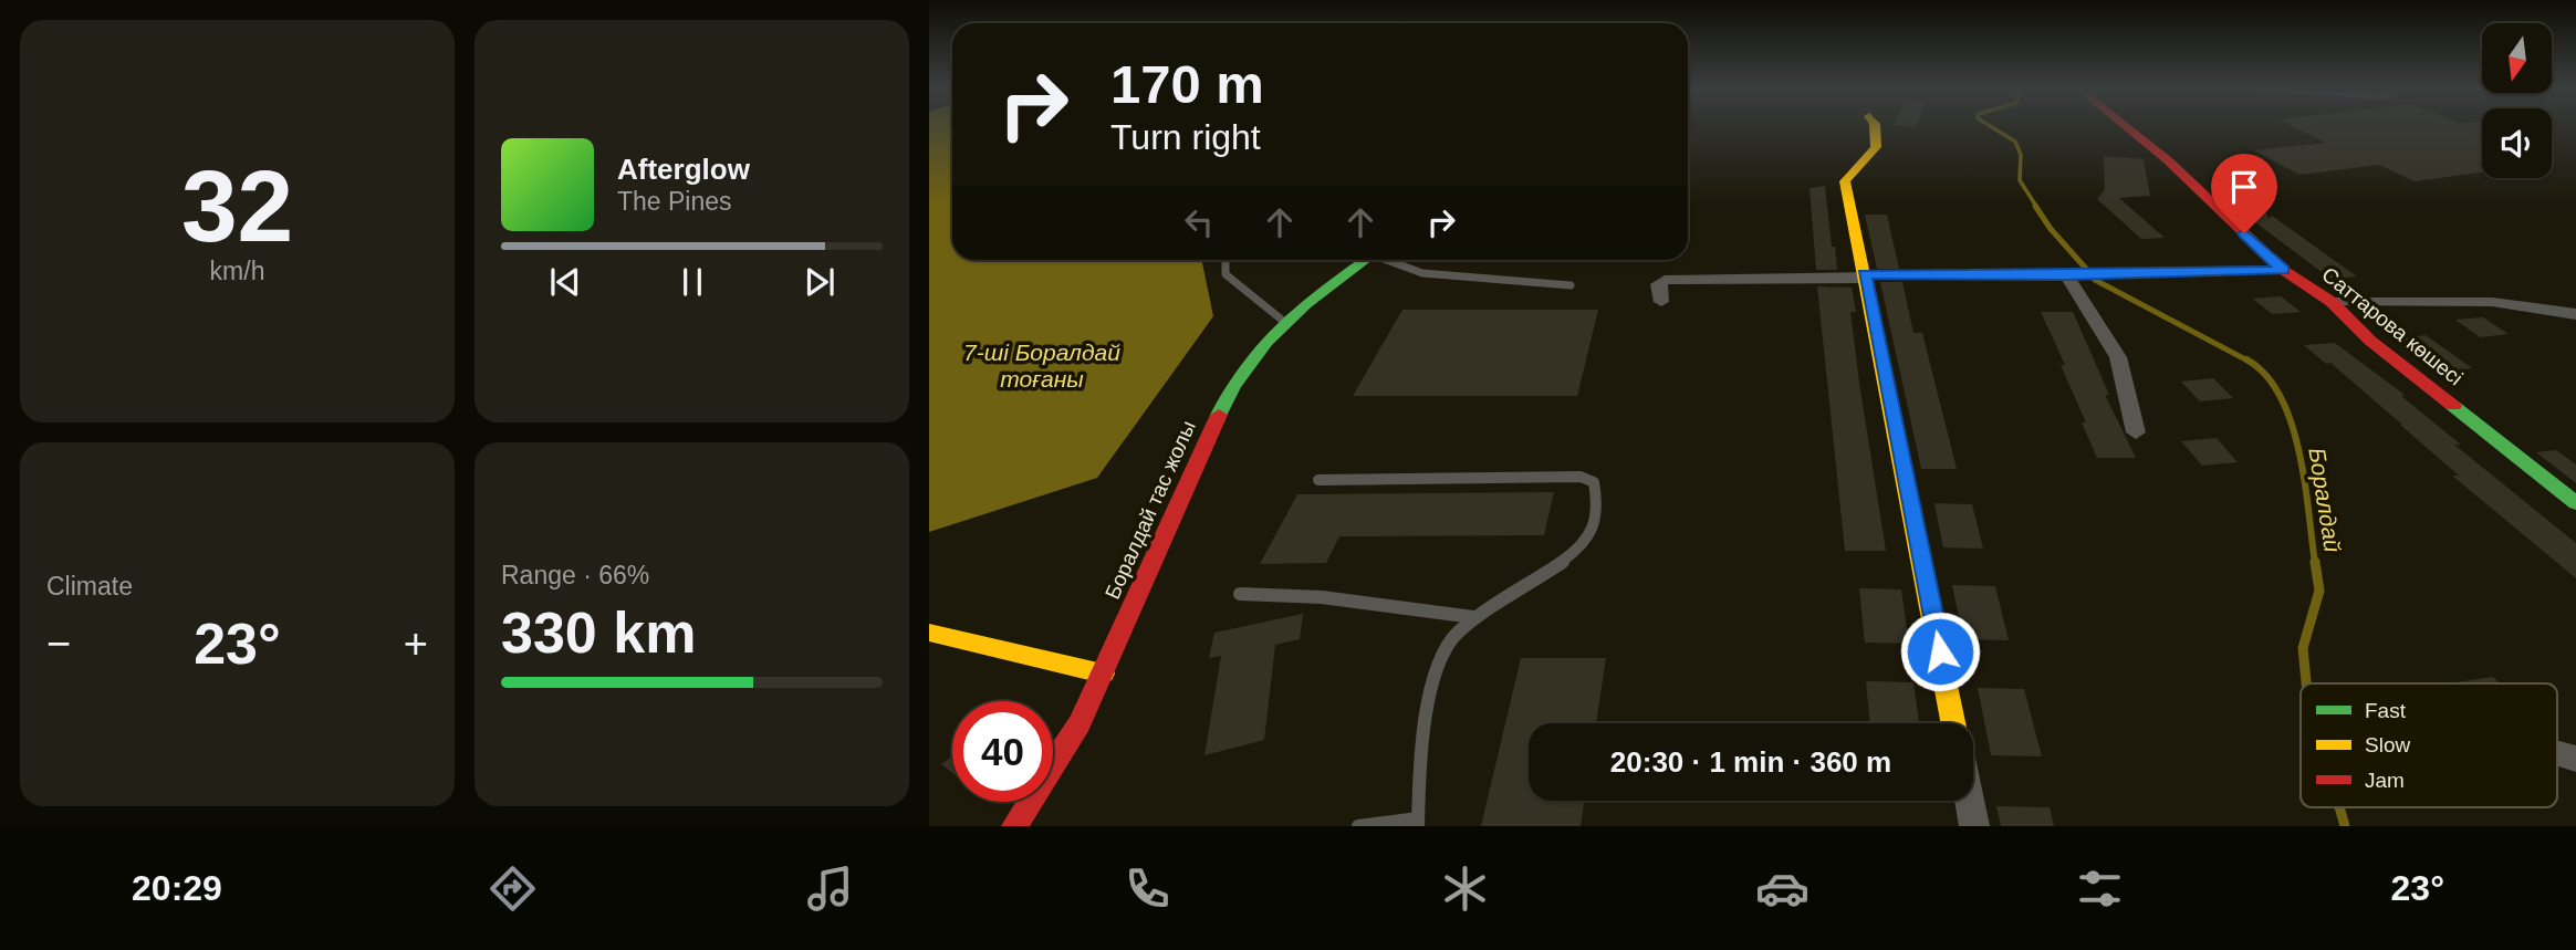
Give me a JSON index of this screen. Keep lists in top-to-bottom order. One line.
{"streets":{"street":["Саттарова көшесі","Боралдай тас жолы"]},"water":["7-ші Боралдай тоғаны","Боралдай"],"legend":["Fast","Slow","Jam"],"north":"bottom","page":{"tile":[["32","km/h"],"Climate",["Range · 66%","330 km"]],"turn":["170 m","Turn right"],"song":["Afterglow","The Pines"],"heat":["−","23°","+"],"limit":"40","trip":"20:30 · 1 min · 360 m","tabs":["20:29","23°"]}}
